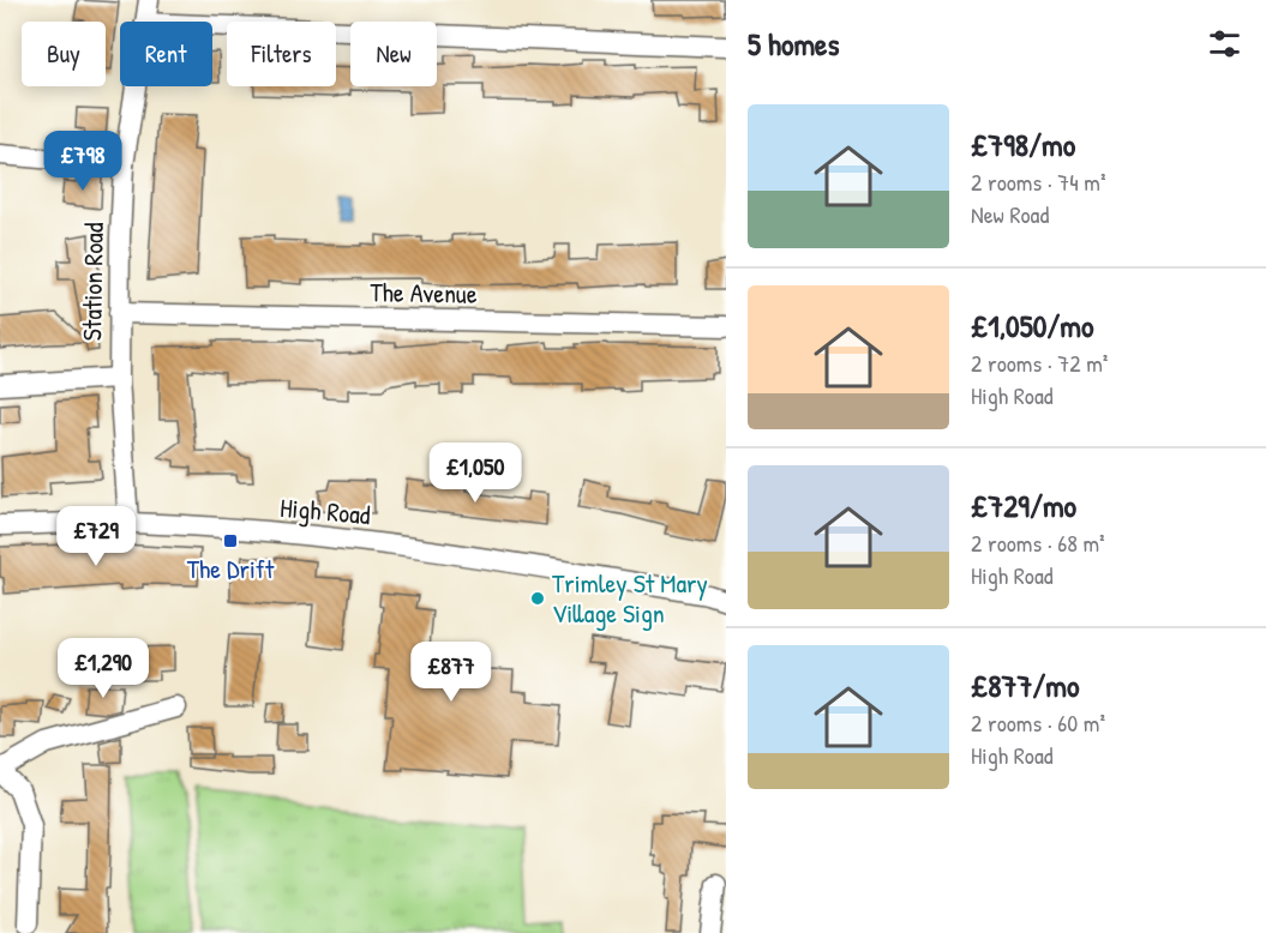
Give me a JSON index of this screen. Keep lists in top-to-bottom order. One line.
{"streets":{"street":["Station Road","The Avenue","High Road"]},"crossings":[["Station Road","The Avenue"],["Station Road","High Road"]],"places":{"transit":["The Drift"],"other":["Trimley St Mary Village Sign"]},"page":{"heading":"5 homes","chip":["Buy","Rent","Filters","New"],"list":[{"name":"£798/mo","note":"2 rooms · 74 m² · New Road"},{"name":"£1,050/mo","note":"2 rooms · 72 m² · High Road"},{"name":"£729/mo","note":"2 rooms · 68 m² · High Road"},{"name":"£877/mo","note":"2 rooms · 60 m² · High Road"}],"price":["£798","£1,050","£729","£1,290","£877"]}}
